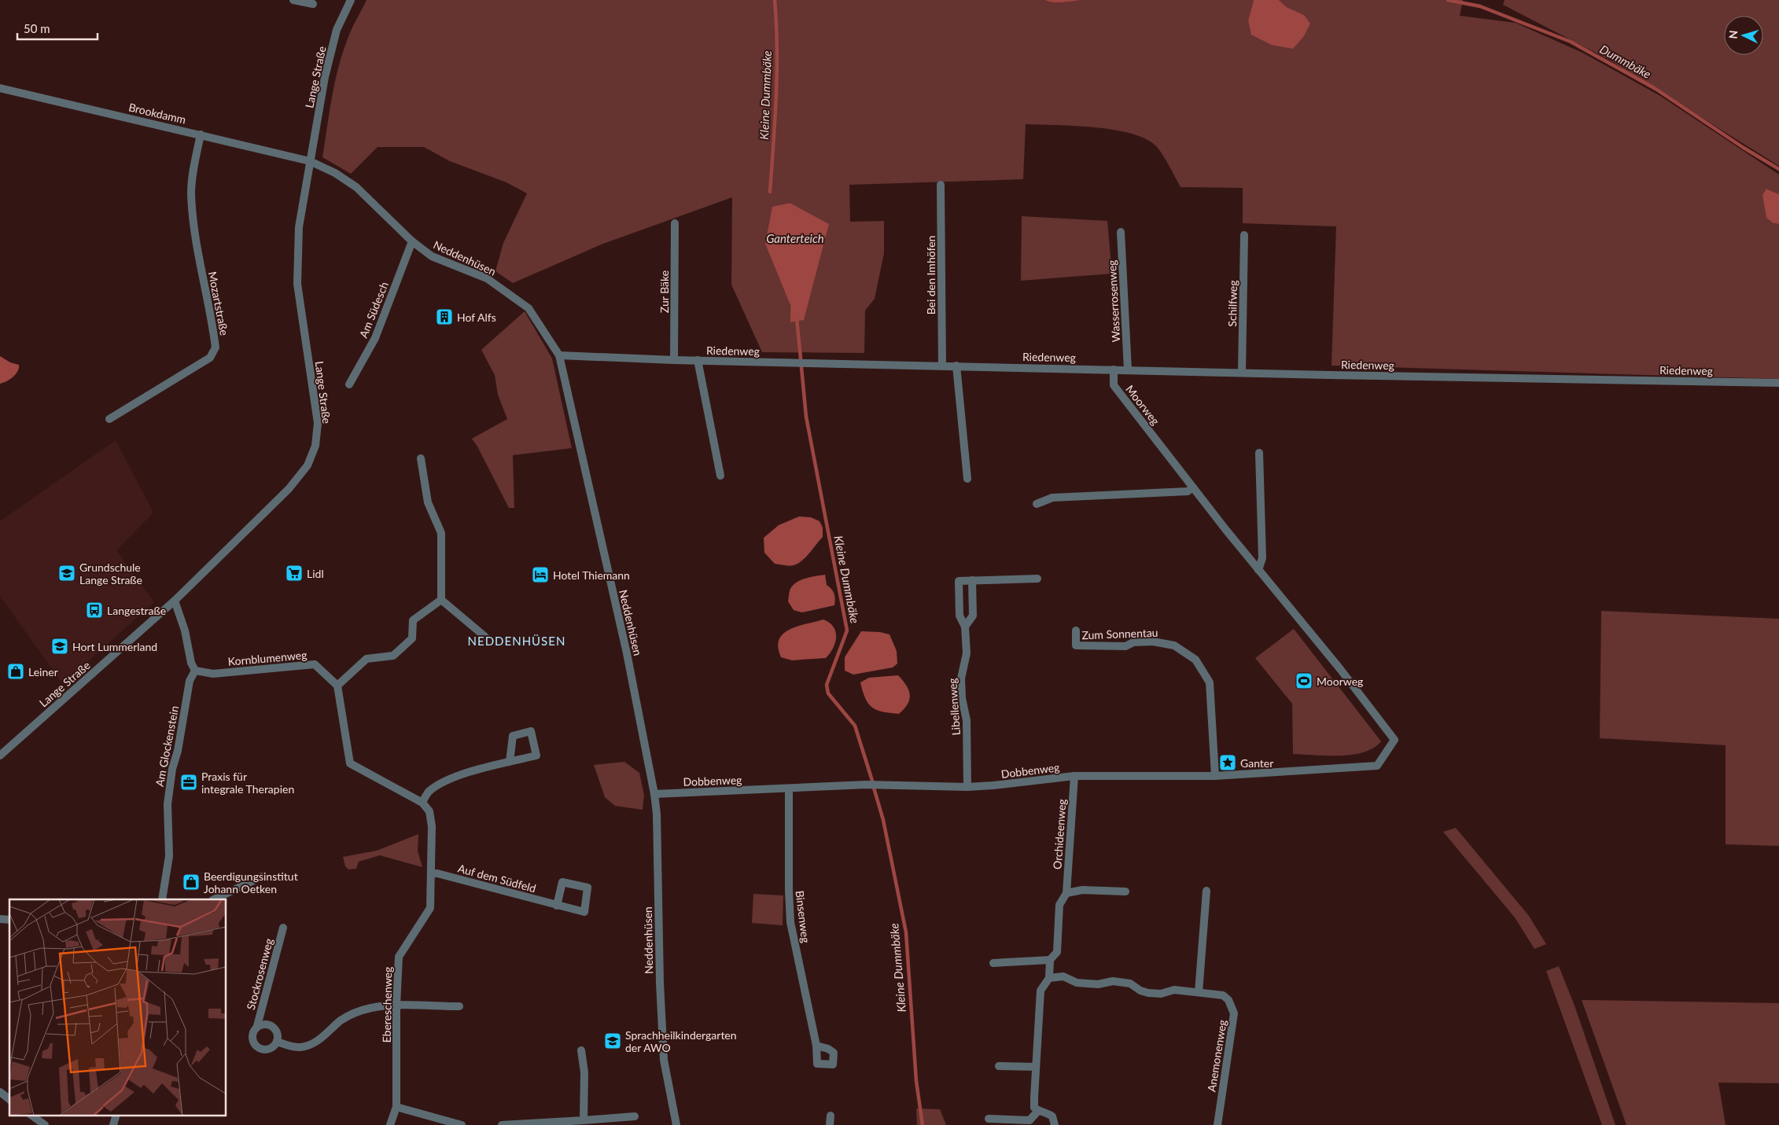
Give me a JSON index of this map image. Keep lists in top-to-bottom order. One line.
{"streets":{"street":["Lange Straße","Brookdamm","Neddenhüsen","Bei den Imhöfen","Zur Bäke","Wasserrosenweg","Mozartstraße","Schilfweg","Am Südesch","Riedenweg","Moorweg","Zum Sonnentau","Kornblumenweg","Libellenweg","Am Glockenstein","Dobbenweg","Orchideenweg","Auf dem Südfeld","Binsenweg","Stockrosenweg","Ebereschenweg","Anemonenweg"]},"crossings":[["Lange Straße","Brookdamm"],["Lange Straße","Neddenhüsen"],["Brookdamm","Neddenhüsen"],["Brookdamm","Mozartstraße"],["Neddenhüsen","Am Südesch"],["Neddenhüsen","Riedenweg"],["Neddenhüsen","Dobbenweg"],["Bei den Imhöfen","Riedenweg"],["Zur Bäke","Riedenweg"],["Wasserrosenweg","Riedenweg"],["Schilfweg","Riedenweg"],["Riedenweg","Moorweg"],["Moorweg","Dobbenweg"],["Zum Sonnentau","Dobbenweg"],["Kornblumenweg","Am Glockenstein"],["Libellenweg","Dobbenweg"],["Dobbenweg","Orchideenweg"],["Dobbenweg","Binsenweg"],["Orchideenweg","Anemonenweg"],["Auf dem Südfeld","Ebereschenweg"]],"districts":["NEDDENHÜSEN"],"water":["Dummbäke","Kleine Dummbäke","Ganterteich"],"places":{"building":["Hof Alfs"],"school or university":["Grundschule Lange Straße","Hort Lummerland","Sprachheilkindergarten der AWO"],"supermarket":["Lidl"],"hotel":["Hotel Thiemann"],"bus stop":["Langestraße"],"shop":["Leiner","Beerdigungsinstitut Johann Oetken"],"sports":["Moorweg"],"place":["Ganter"],"office":["Praxis für integrale Therapien"]},"scale_bar":"50 m","north":"left"}
